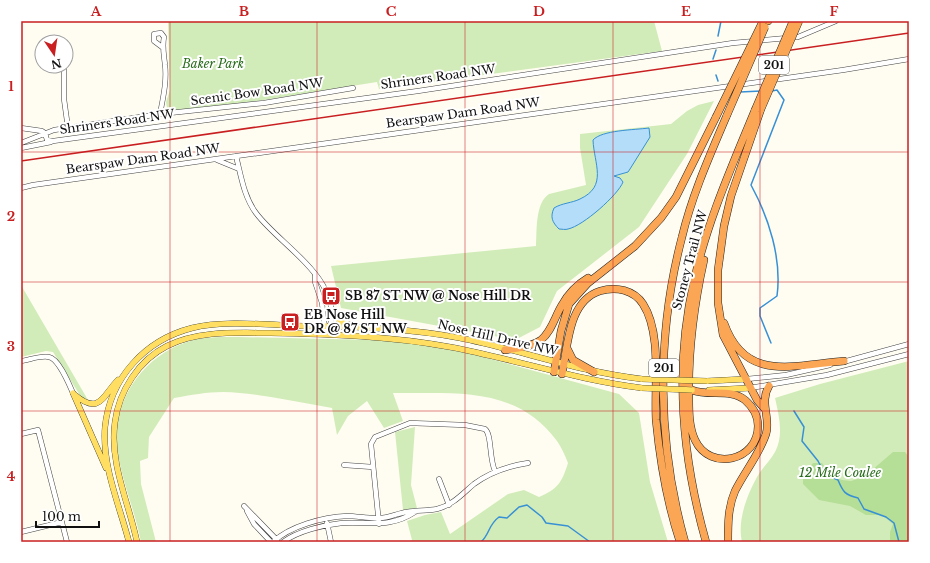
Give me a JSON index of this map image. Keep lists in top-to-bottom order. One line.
{"streets":{"highway":["201","Stoney Trail NW"],"main road":["Nose Hill Drive NW"],"street":["Shriners Road NW","Scenic Bow Road NW","Bearspaw Dam Road NW"]},"crossings":[["Shriners Road NW","Scenic Bow Road NW"]],"parks":["Baker Park","12 Mile Coulee"],"places":{"bus stop":["SB 87 ST NW @ Nose Hill DR","EB Nose Hill DR @ 87 ST NW"]},"scale_bar":"100 m","north":"bottom","grid":{"columns":["A","B","C","D","E","F"],"rows":["1","2","3","4"]}}
